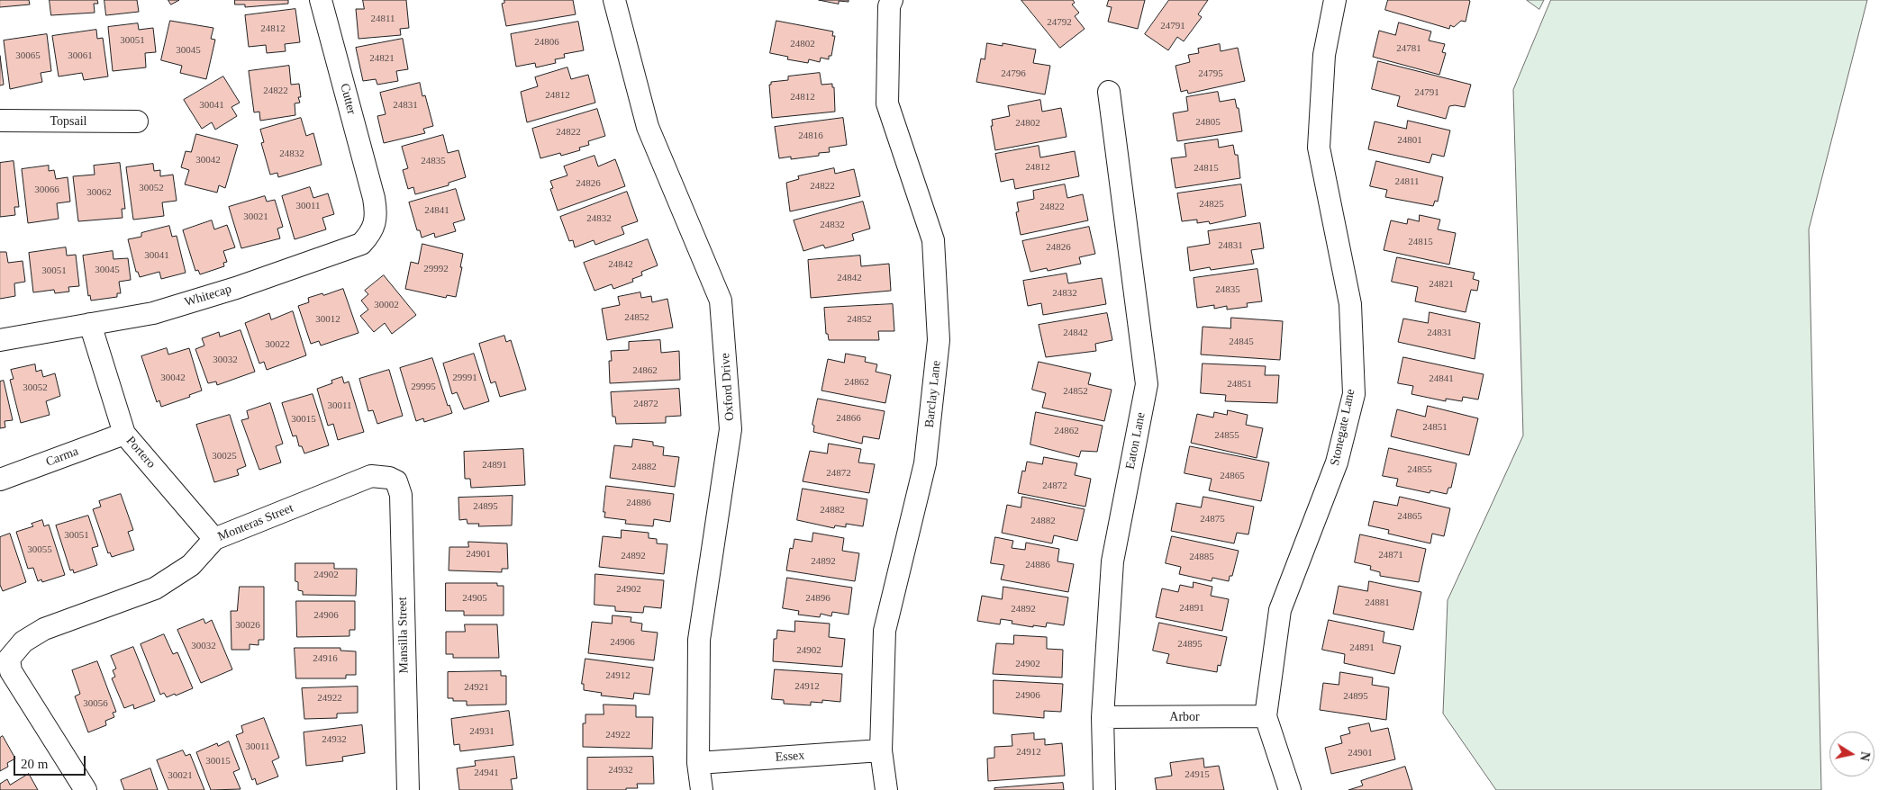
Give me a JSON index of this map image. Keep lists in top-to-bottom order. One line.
{"streets":{"street":["Cutter","Topsail","Whitecap","Oxford Drive","Barclay Lane","Stonegate Lane","Eaton Lane","Portero","Carma","Monteras Street","Mansilla Street","Arbor","Essex"]},"crossings":[["Cutter","Whitecap"],["Whitecap","Portero"],["Oxford Drive","Essex"],["Barclay Lane","Essex"],["Stonegate Lane","Arbor"],["Eaton Lane","Arbor"],["Portero","Carma"],["Portero","Monteras Street"],["Monteras Street","Mansilla Street"]],"house_numbers":["24811","24792","24791","24812","30051","24806","24802","24781","30045","30065","30061","24821","24796","24795","24822","24791","24812","24812","30041","24831","24805","24802","24822","24816","24801","24832","30042","24835","24812","24815","24811","24826","24822","30052","30066","30062","24825","30011","24822","24841","30021","24832","24832","24815","24831","24826","30041","24842","29992","30045","30051","24842","24821","24835","24832","30002","24852","30012","24852","24842","24831","24845","30022","30032","24862","30042","29991","24841","24862","24851","29995","30052","24852","24872","30011","24866","30015","24851","24862","24855","30025","24891","24882","24855","24872","24865","24872","24886","24895","24882","24865","24875","24882","30051","30055","24901","24871","24892","24885","24892","24886","24902","24902","24905","24896","24881","24891","24892","24906","30026","24906","24895","30032","24891","24902","24916","24902","24912","24912","24921","24906","24895","24922","30056","24931","24922","24932","30011","24912","24901","30015","24932","24941","24915","30021"],"scale_bar":"20 m","north":"right"}
